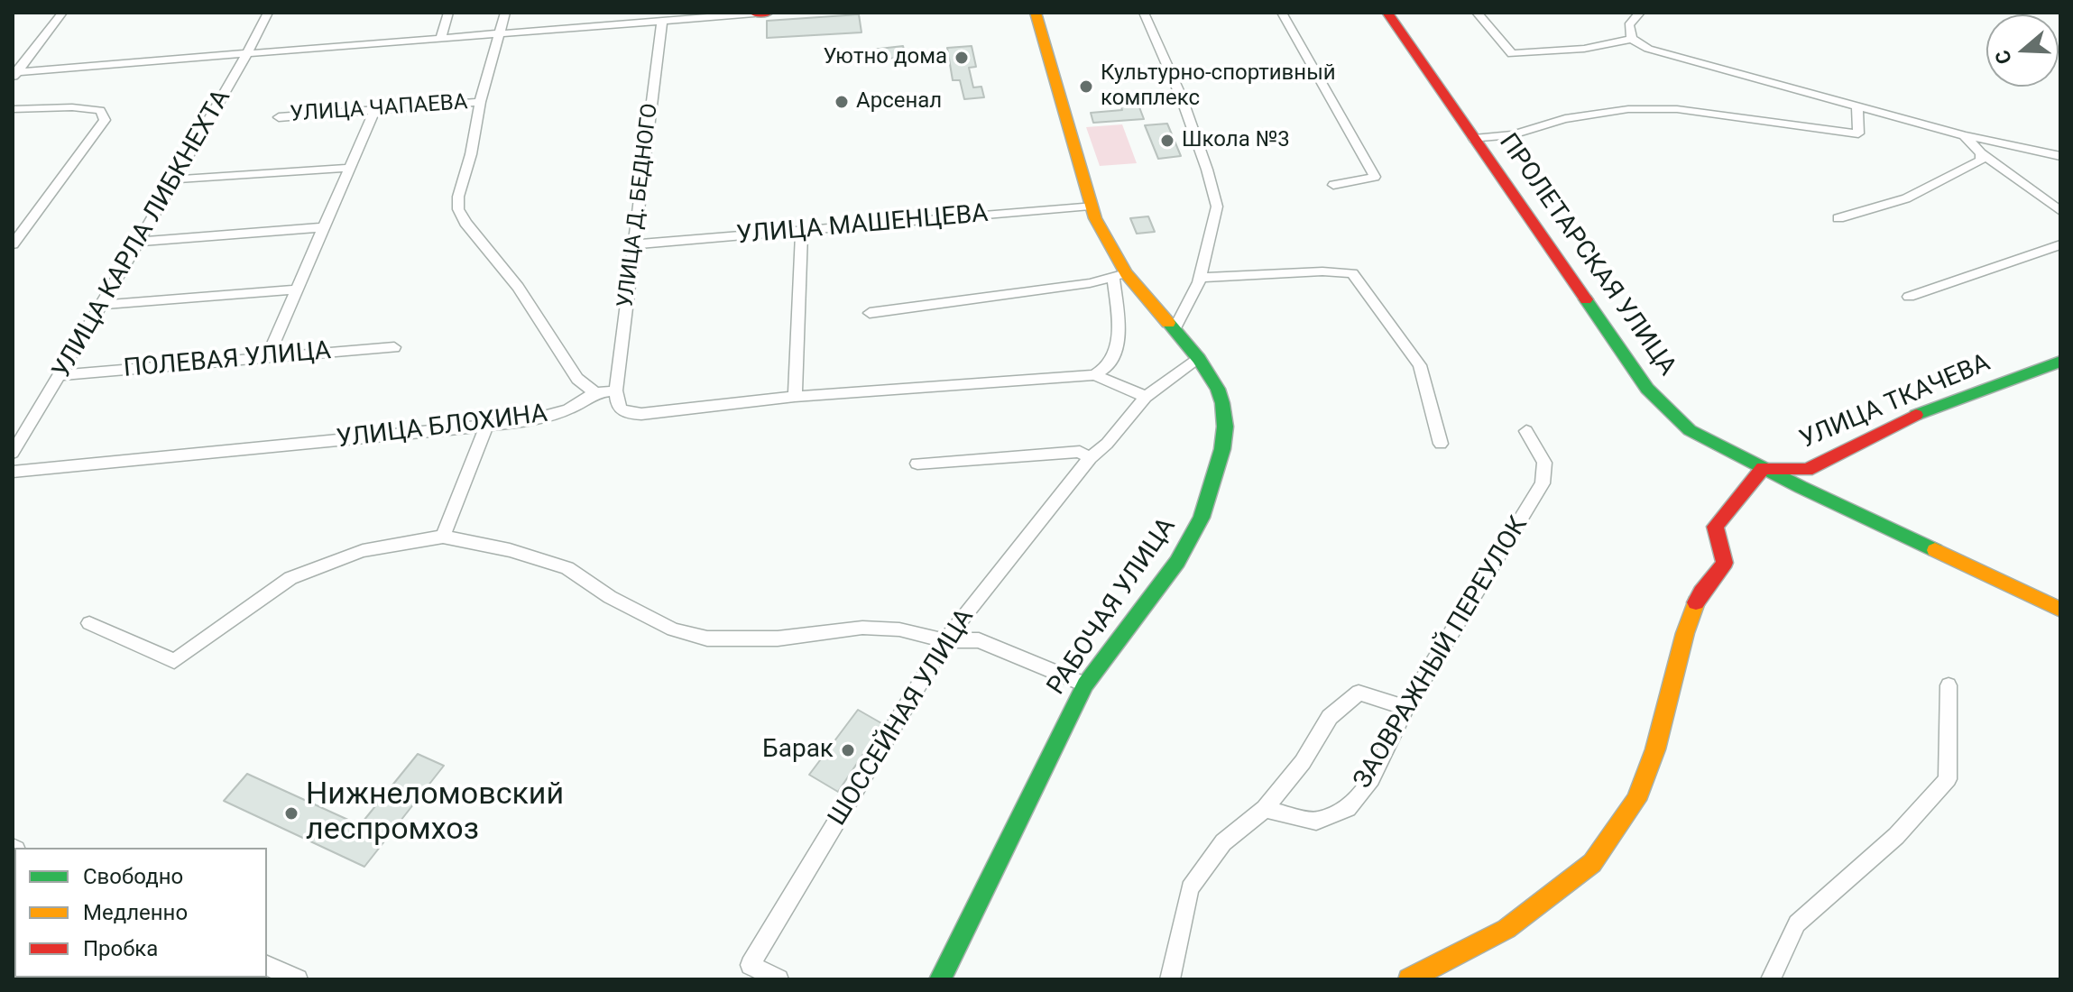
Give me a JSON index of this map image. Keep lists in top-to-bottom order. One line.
{"streets":{"street":["УЛИЦА ЧАПАЕВА","УЛИЦА Д. БЕДНОГО","УЛИЦА МАШЕНЦЕВА","УЛИЦА КАРЛА ЛИБКНЕХТА","ПРОЛЕТАРСКАЯ УЛИЦА","ПОЛЕВАЯ УЛИЦА","УЛИЦА ТКАЧЕВА","УЛИЦА БЛОХИНА","РАБОЧАЯ УЛИЦА","ЗАОВРАЖНЫЙ ПЕРЕУЛОК","ШОССЕЙНАЯ УЛИЦА"]},"crossings":[["УЛИЦА Д. БЕДНОГО","УЛИЦА МАШЕНЦЕВА"],["УЛИЦА Д. БЕДНОГО","УЛИЦА БЛОХИНА"],["УЛИЦА МАШЕНЦЕВА","РАБОЧАЯ УЛИЦА"],["УЛИЦА КАРЛА ЛИБКНЕХТА","ПОЛЕВАЯ УЛИЦА"],["ПРОЛЕТАРСКАЯ УЛИЦА","УЛИЦА ТКАЧЕВА"],["РАБОЧАЯ УЛИЦА","ШОССЕЙНАЯ УЛИЦА"]],"places":["Уютно дома","Культурно-спортивный комплекс","Арсенал","Школа №3","Барак","Нижнеломовский леспромхоз"],"legend":["Свободно","Медленно","Пробка"],"north":"left"}
